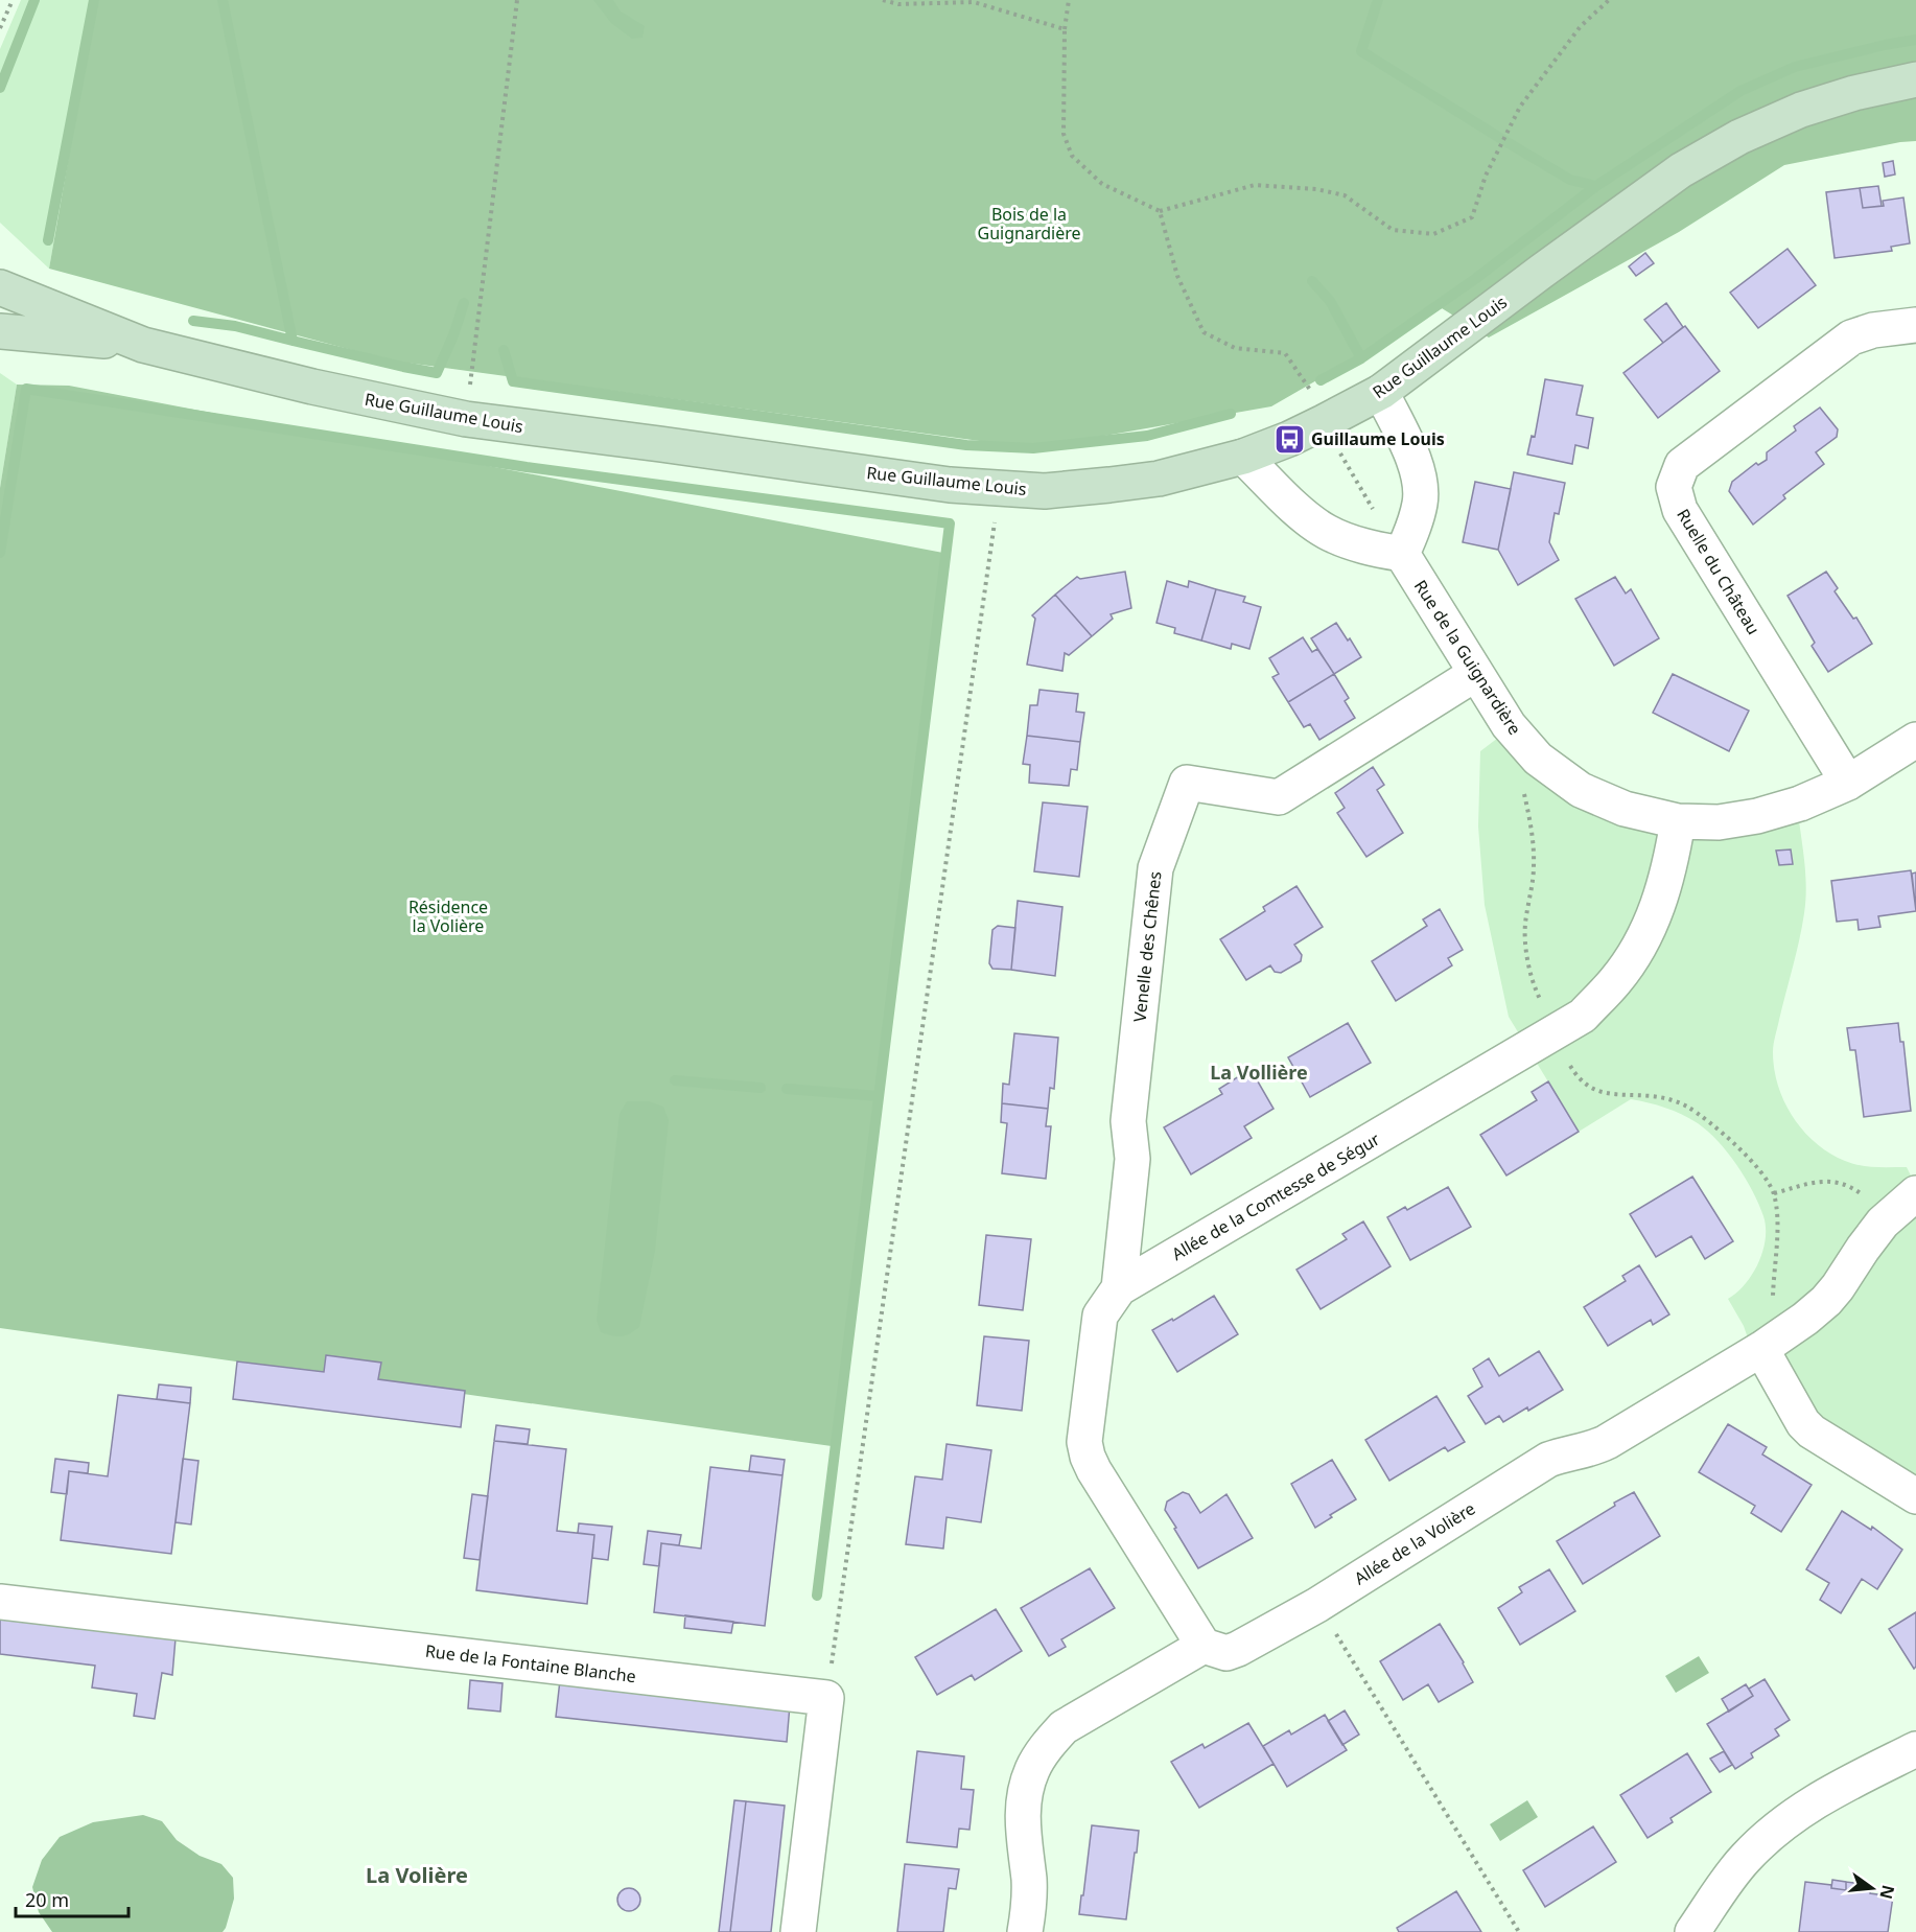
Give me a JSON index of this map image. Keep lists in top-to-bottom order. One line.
{"streets":{"street":["Rue Guillaume Louis","Ruelle du Château","Rue de la Guignardière","Venelle des Chênes","Allée de la Comtesse de Ségur","Allée de la Volière","Rue de la Fontaine Blanche"]},"crossings":[["Ruelle du Château","Rue de la Guignardière"],["Rue de la Guignardière","Venelle des Chênes"],["Rue de la Guignardière","Allée de la Comtesse de Ségur"],["Venelle des Chênes","Allée de la Comtesse de Ségur"],["Allée de la Comtesse de Ségur","Allée de la Volière"]],"districts":["La Vollière","La Volière"],"parks":["Bois de la Guignardière","Résidence la Volière"],"places":{"bus stop":["Guillaume Louis"]},"scale_bar":"20 m","north":"right"}
